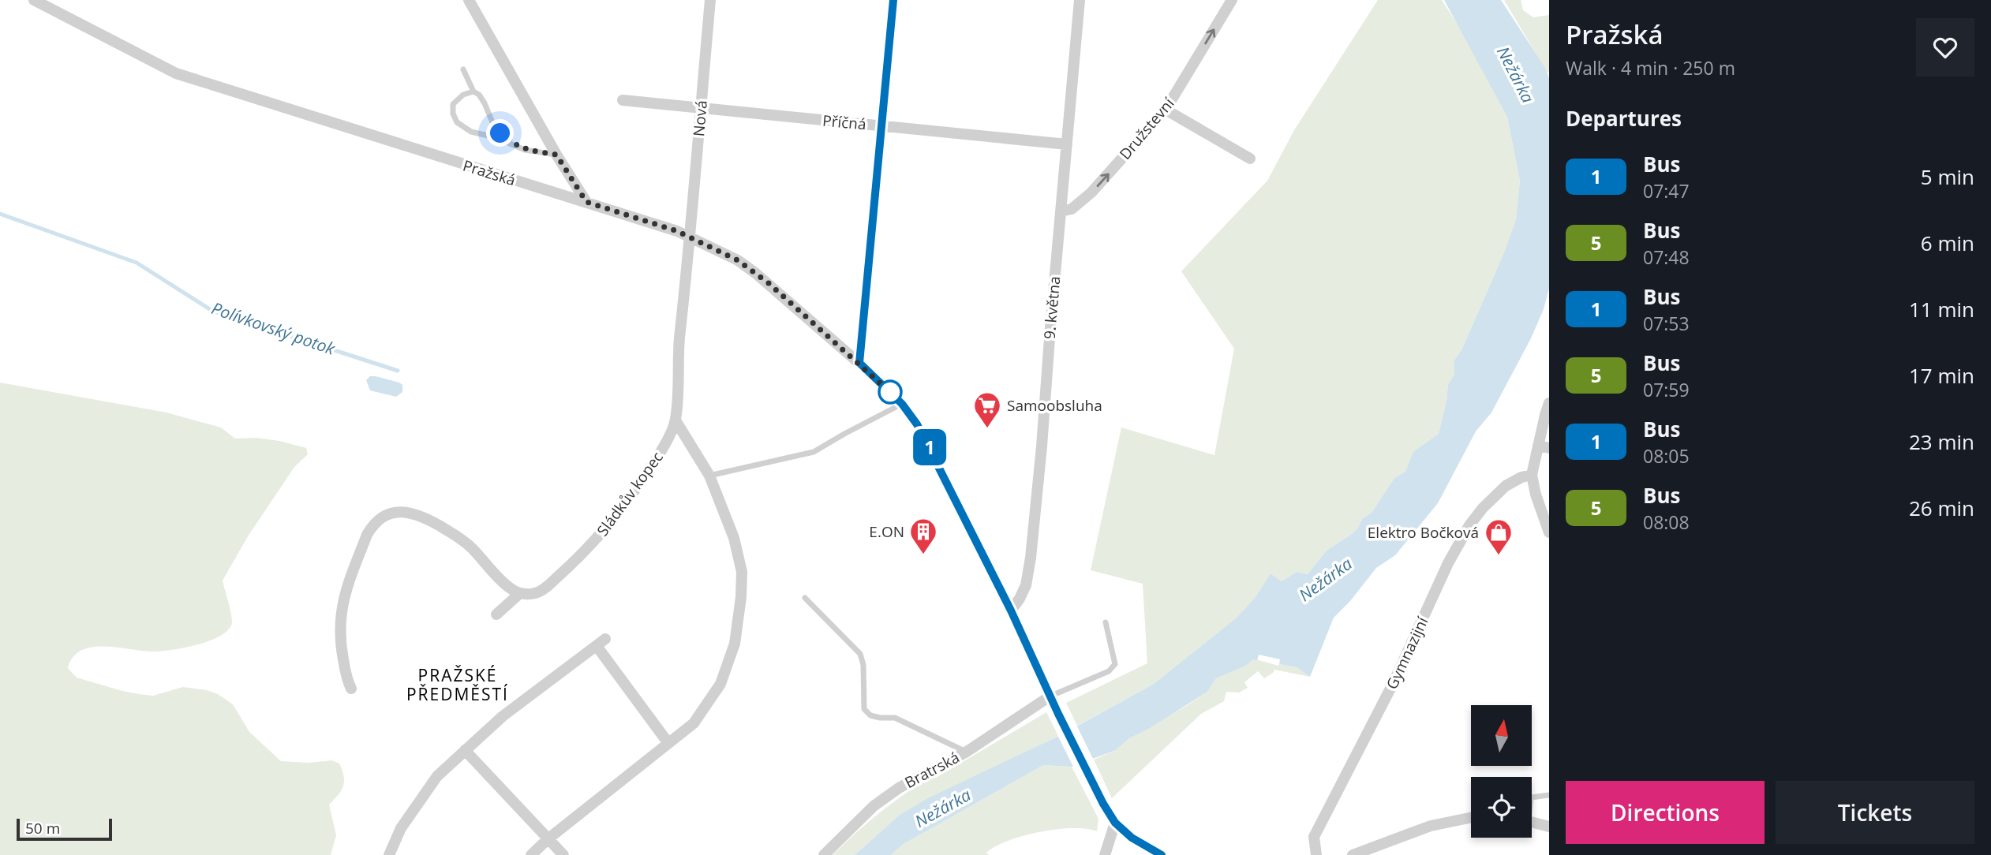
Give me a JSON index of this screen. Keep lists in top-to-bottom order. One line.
{"streets":{"street":["Nová","Příčná","Družstevní","Pražská","9. května","Sládkův kopec","Gymnazijní","Bratrská"]},"crossings":[["Nová","Příčná"],["Nová","Pražská"],["Nová","Sládkův kopec"],["Příčná","9. května"],["Družstevní","9. května"],["Pražská","9. května"],["Pražská","Sládkův kopec"],["Pražská","Bratrská"]],"one_way":["Družstevní"],"districts":["PRAŽSKÉ PŘEDMĚSTÍ"],"water":["Nežárka","Polívkovský potok"],"places":{"supermarket":["Samoobsluha"],"building":["E.ON"],"shop":["Elektro Bočková"]},"lines":["bus line 1"],"scale_bar":"50 m","north":"top","page":{"on_map":"1","heading":[["Pražská","Walk · 4 min · 250 m"],"Departures"],"list":[{"mark":"1","name":"Bus","note":"07:47","value":"5 min"},{"mark":"5","name":"Bus","note":"07:48","value":"6 min"},{"mark":"1","name":"Bus","note":"07:53","value":"11 min"},{"mark":"5","name":"Bus","note":"07:59","value":"17 min"},{"mark":"1","name":"Bus","note":"08:05","value":"23 min"},{"mark":"5","name":"Bus","note":"08:08","value":"26 min"}],"buttons":["Directions","Tickets"],"scale":"50 m"}}
